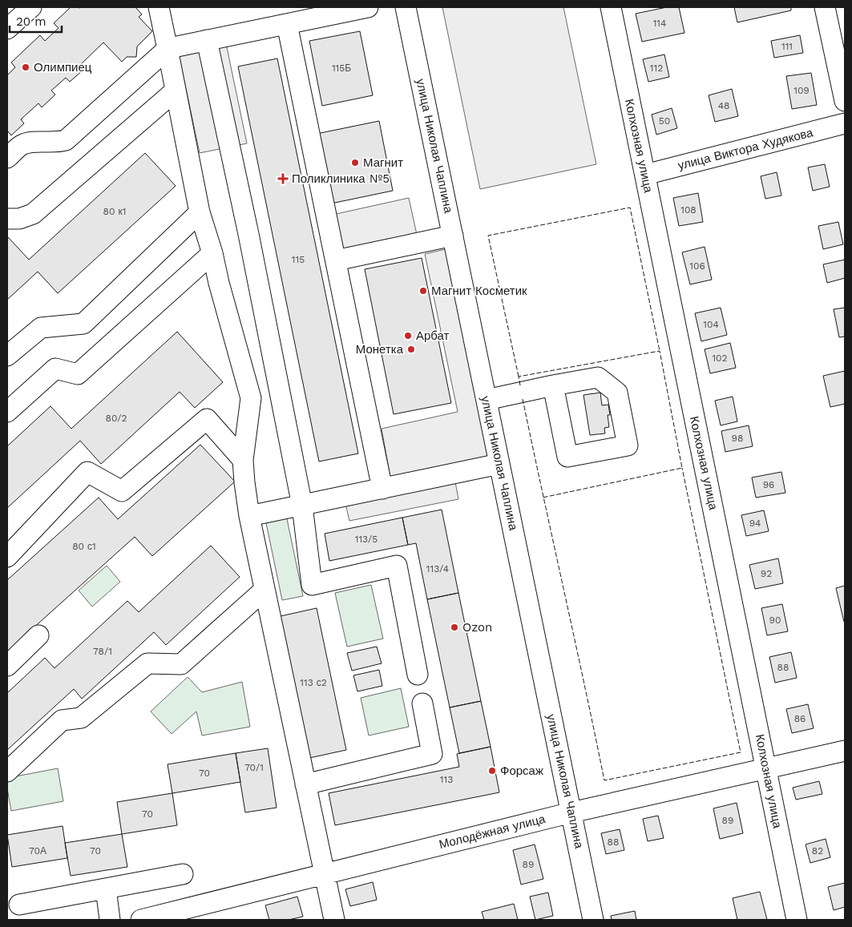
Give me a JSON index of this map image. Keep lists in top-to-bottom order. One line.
{"streets":{"street":["улица Николая Чаплина","Колхозная улица","улица Виктора Худякова","Молодёжная улица"]},"crossings":[["улица Николая Чаплина","Молодёжная улица"],["Колхозная улица","улица Виктора Худякова"],["Колхозная улица","Молодёжная улица"]],"places":{"other":["Олимпиец","Магнит","Магнит Косметик","Арбат","Монетка","Ozon","Форсаж"],"health":["Поликлиника №5"]},"house_numbers":["114","111","115Б","112","109","48","50","108","80 к1","115","106","104","102","80/2","98","96","94","113/5","80 с1","113/4","92","90","78/1","88","113 с2","86","70/1","70","113","70","89","88","70А","70","82","89"],"scale_bar":"20 m"}
